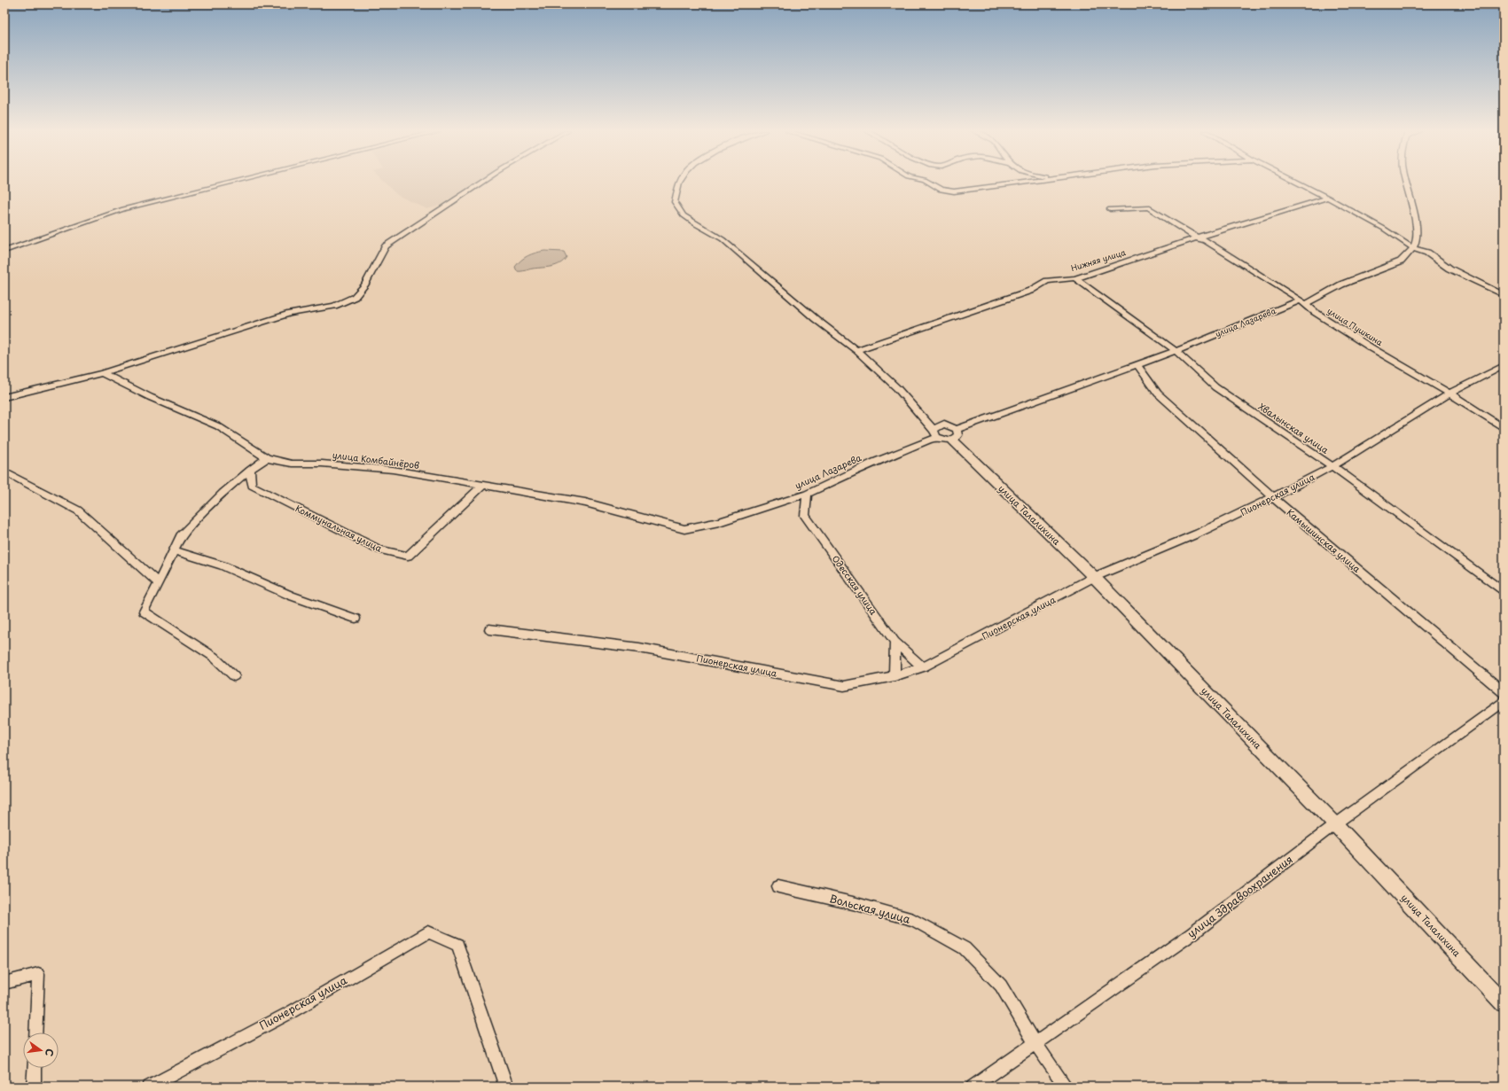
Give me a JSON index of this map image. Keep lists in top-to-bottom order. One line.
{"streets":{"street":["Нижняя улица","улица Лазарева","улица Пушкина","Хвалынская улица","улица Комбайнёров","Пионерская улица","улица Талалихина","Коммунальная улица","Камышинская улица","Одесская улица","улица Здравоохранения","Вольская улица"]},"crossings":[["Нижняя улица","улица Пушкина"],["Нижняя улица","Хвалынская улица"],["улица Лазарева","улица Пушкина"],["улица Лазарева","Хвалынская улица"],["улица Лазарева","улица Комбайнёров"],["улица Лазарева","улица Талалихина"],["улица Лазарева","Камышинская улица"],["улица Лазарева","Одесская улица"],["улица Пушкина","Пионерская улица"],["Хвалынская улица","Пионерская улица"],["улица Комбайнёров","Коммунальная улица"],["Пионерская улица","улица Талалихина"],["Пионерская улица","Камышинская улица"],["Пионерская улица","Одесская улица"],["улица Талалихина","улица Здравоохранения"],["улица Здравоохранения","Вольская улица"]],"north":"right"}
